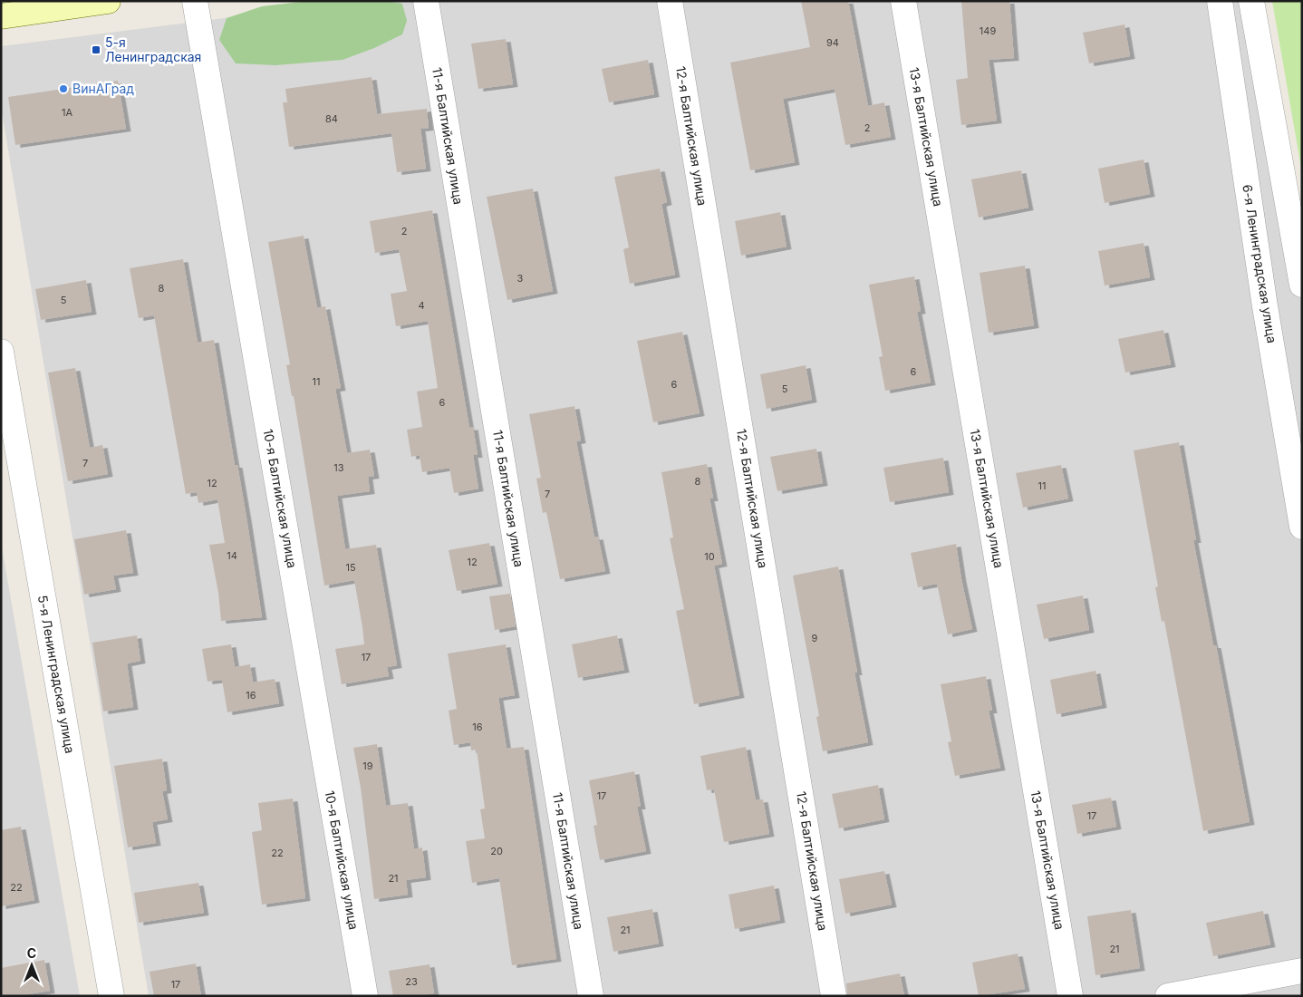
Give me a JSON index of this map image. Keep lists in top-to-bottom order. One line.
{"streets":{"street":["11-я Балтийская улица","12-я Балтийская улица","13-я Балтийская улица","6-я Ленинградская улица","10-я Балтийская улица","5-я Ленинградская улица"]},"places":{"transit":["5-я Ленинградская"],"other":["ВинАГрад"]},"house_numbers":["149","94","1А","84","2","2","3","8","5","4","6","11","6","5","6","7","13","8","12","11","7","14","10","12","15","9","17","16","16","19","17","17","20","22","21","22","21","21","23","17"],"north":"top"}
